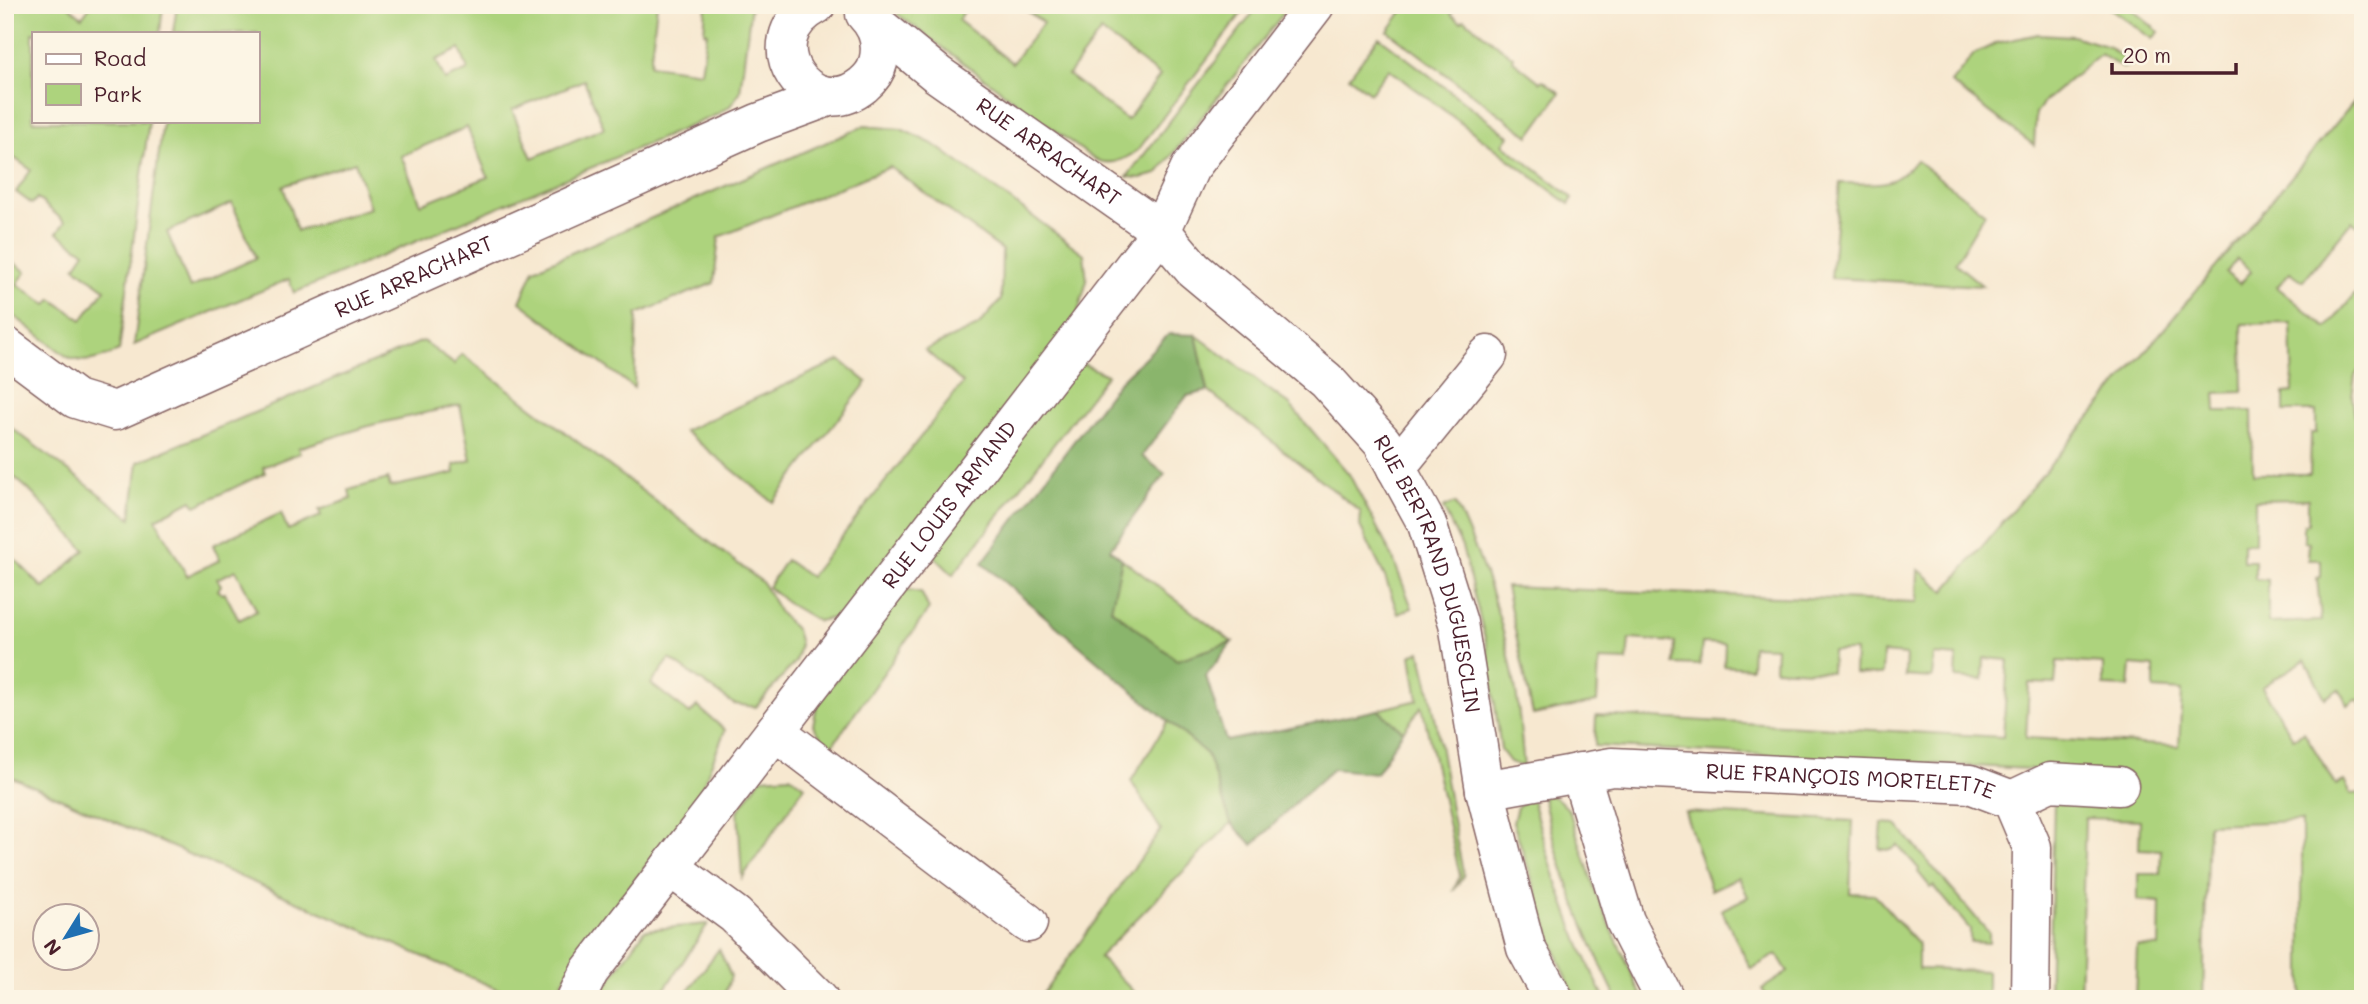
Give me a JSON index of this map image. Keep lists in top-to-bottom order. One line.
{"streets":{"street":["RUE ARRACHART","RUE LOUIS ARMAND","RUE BERTRAND DUGUESCLIN","RUE FRANÇOIS MORTELETTE"]},"crossings":[["RUE ARRACHART","RUE LOUIS ARMAND"],["RUE ARRACHART","RUE BERTRAND DUGUESCLIN"],["RUE LOUIS ARMAND","RUE BERTRAND DUGUESCLIN"],["RUE BERTRAND DUGUESCLIN","RUE FRANÇOIS MORTELETTE"]],"legend":["Road","Park"],"scale_bar":"20 m","north":"bottom left"}
